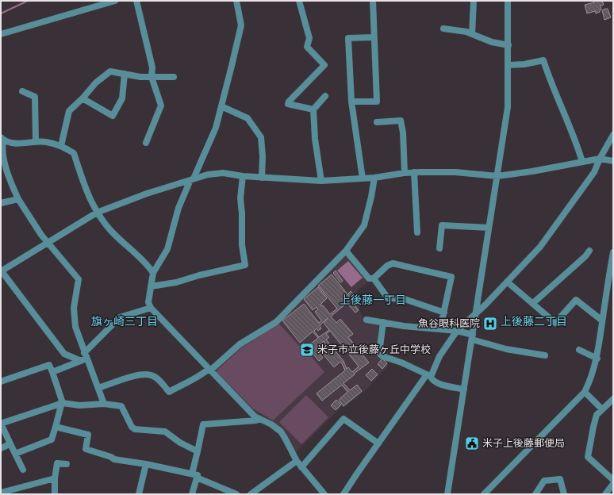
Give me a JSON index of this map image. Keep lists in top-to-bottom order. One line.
{"districts":["上後藤一丁目","旗ヶ崎三丁目","上後藤二丁目"],"places":{"hospital":["魚谷眼科医院"],"school or university":["米子市立後藤ヶ丘中学校"],"public building":["米子上後藤郵便局"]}}
